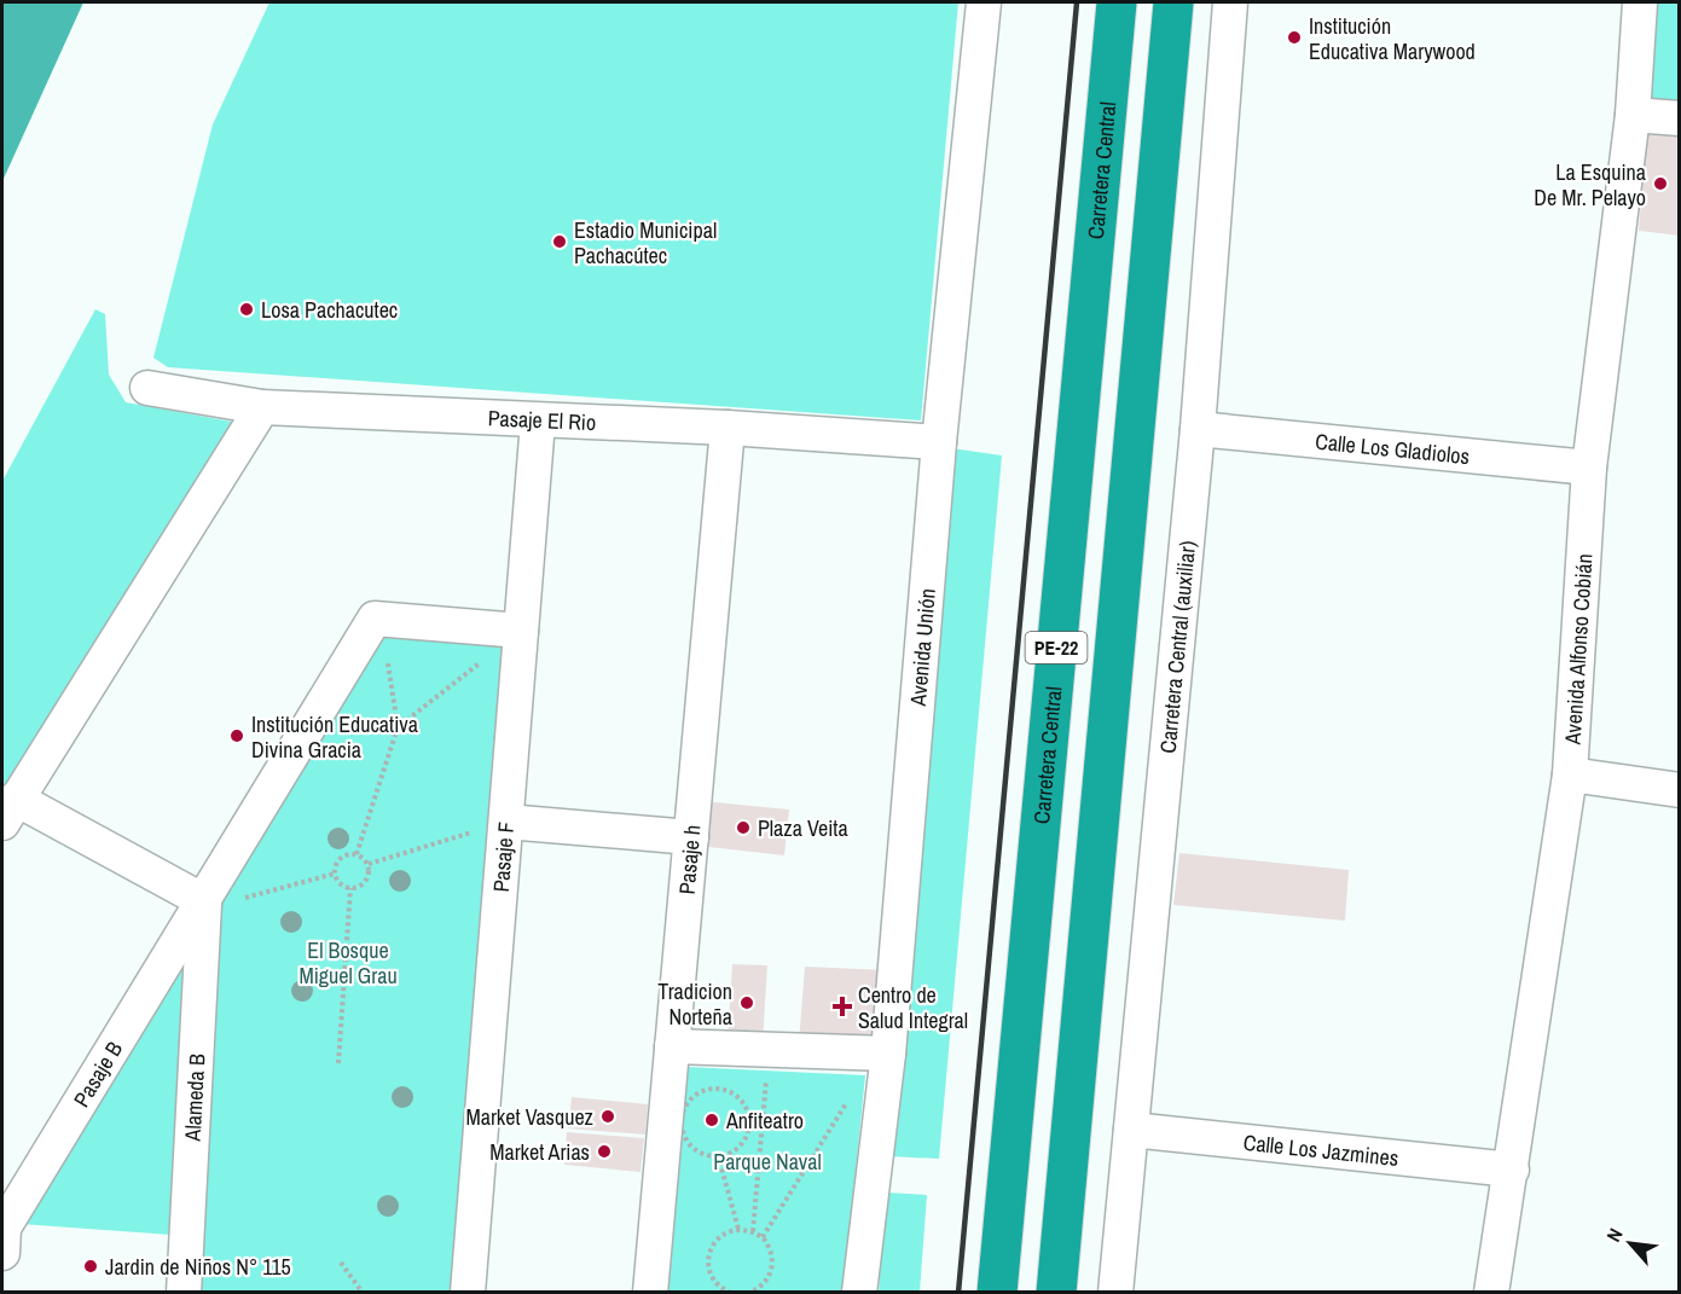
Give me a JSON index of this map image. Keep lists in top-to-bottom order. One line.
{"streets":{"highway":["Carretera Central","PE-22"],"street":["Pasaje El Rio","Calle Los Gladiolos","Avenida Unión","Carretera Central (auxiliar)","Avenida Alfonso Cobián","Pasaje F","Pasaje h","Pasaje B","Alameda B","Calle Los Jazmines"]},"crossings":[["Pasaje El Rio","Avenida Unión"],["Pasaje El Rio","Pasaje F"],["Pasaje El Rio","Pasaje h"],["Calle Los Gladiolos","Carretera Central (auxiliar)"],["Calle Los Gladiolos","Avenida Alfonso Cobián"],["Carretera Central (auxiliar)","Calle Los Jazmines"],["Avenida Alfonso Cobián","Calle Los Jazmines"],["Pasaje F","Pasaje B"],["Pasaje B","Alameda B"]],"parks":["El Bosque Miguel Grau","Parque Naval"],"places":{"other":["Institución Educativa Marywood","La Esquina De Mr. Pelayo","Estadio Municipal Pachacútec","Losa Pachacutec","Institución Educativa Divina Gracia","Plaza Veita","Tradicion Norteña","Market Vasquez","Anfiteatro","Market Arias","Jardin de Niños N° 115"],"health":["Centro de Salud Integral"]},"north":"top left"}
